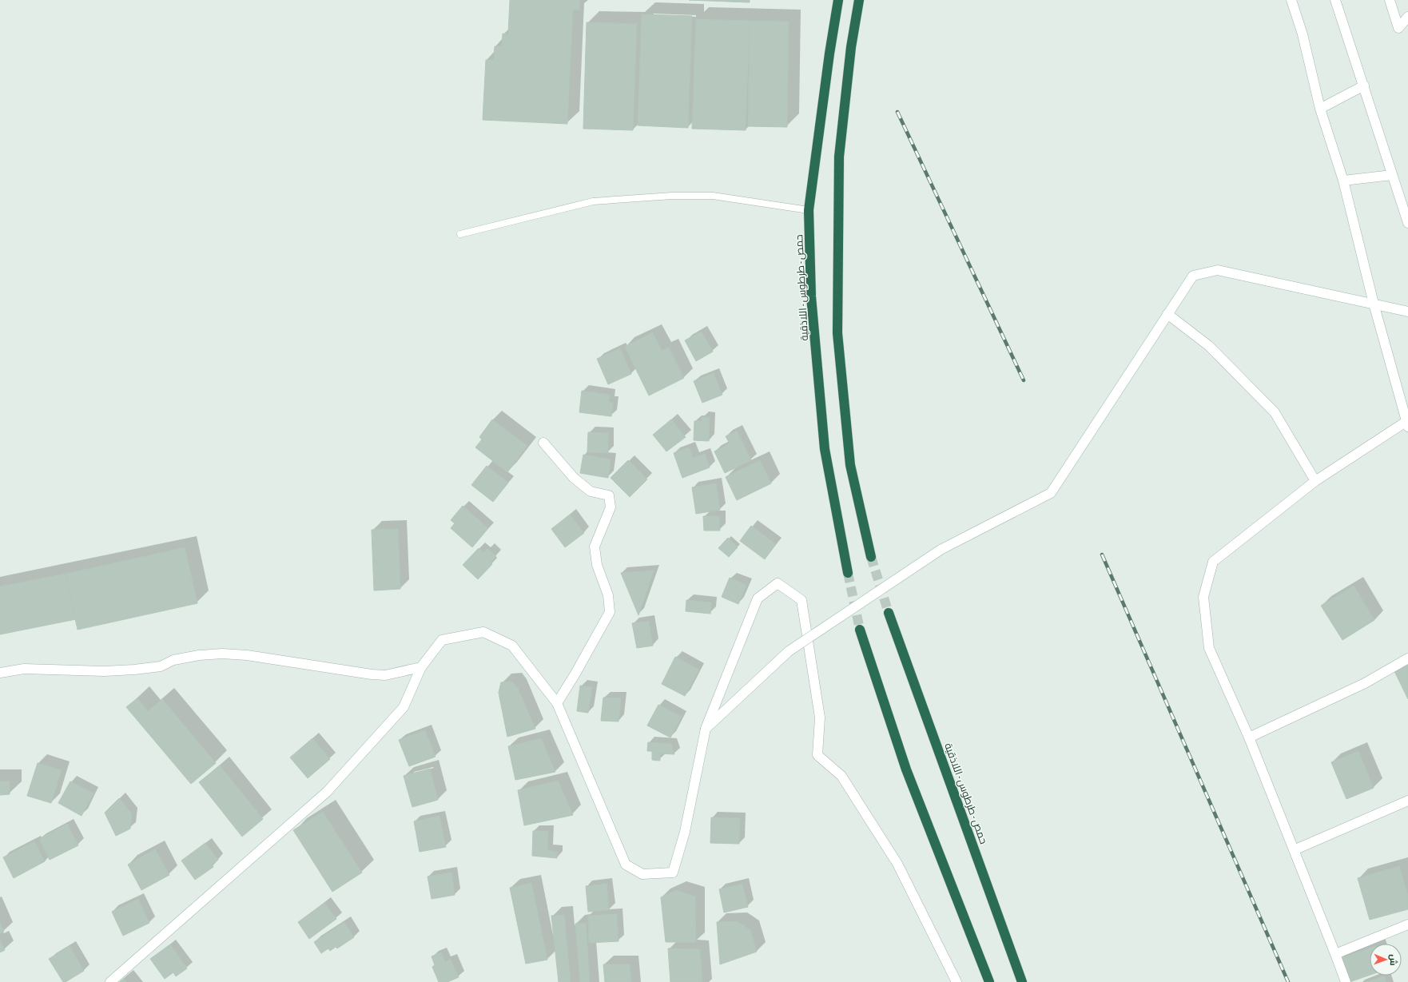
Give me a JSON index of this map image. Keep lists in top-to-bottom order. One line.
{"streets":{"highway":["حمص - طرطوس - اللاذقية"]},"north":"right"}
